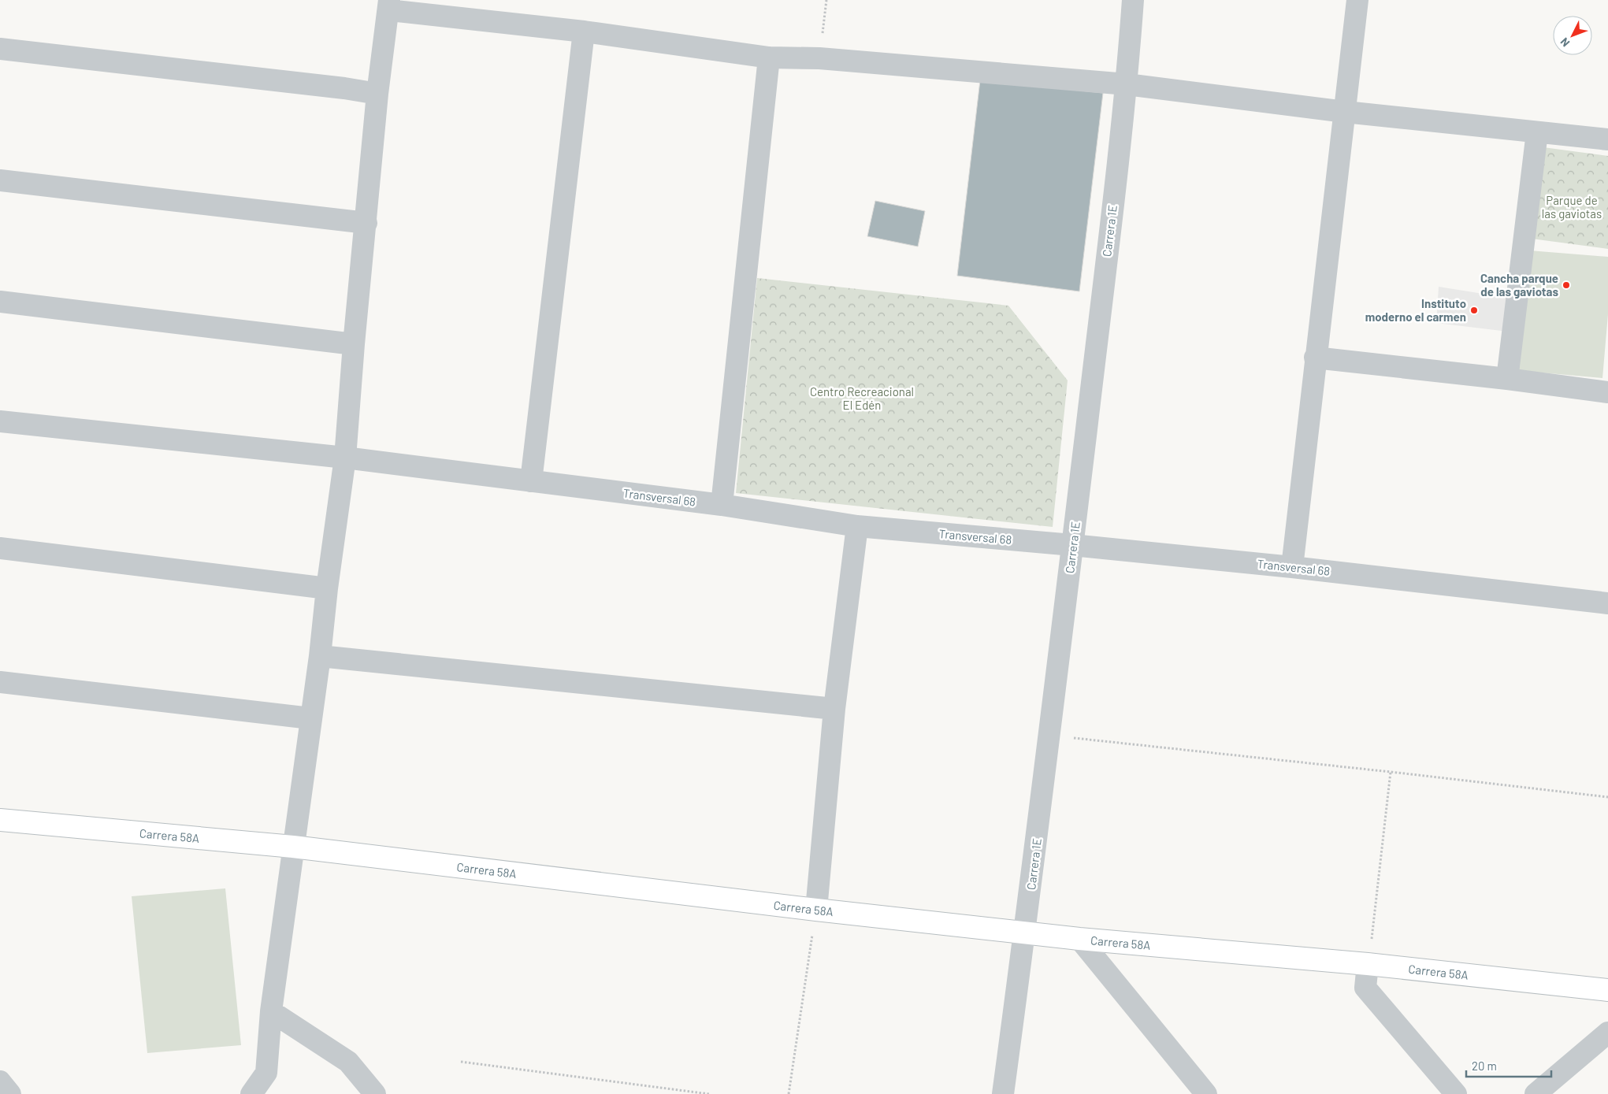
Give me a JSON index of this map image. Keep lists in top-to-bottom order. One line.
{"streets":{"street":["Carrera 1E","Transversal 68","Carrera 58A"]},"crossings":[["Carrera 1E","Transversal 68"],["Carrera 1E","Carrera 58A"]],"parks":["Parque de las gaviotas","Centro Recreacional El Edén"],"places":["Cancha parque de las gaviotas","Instituto moderno el carmen"],"scale_bar":"20 m","north":"bottom left"}
